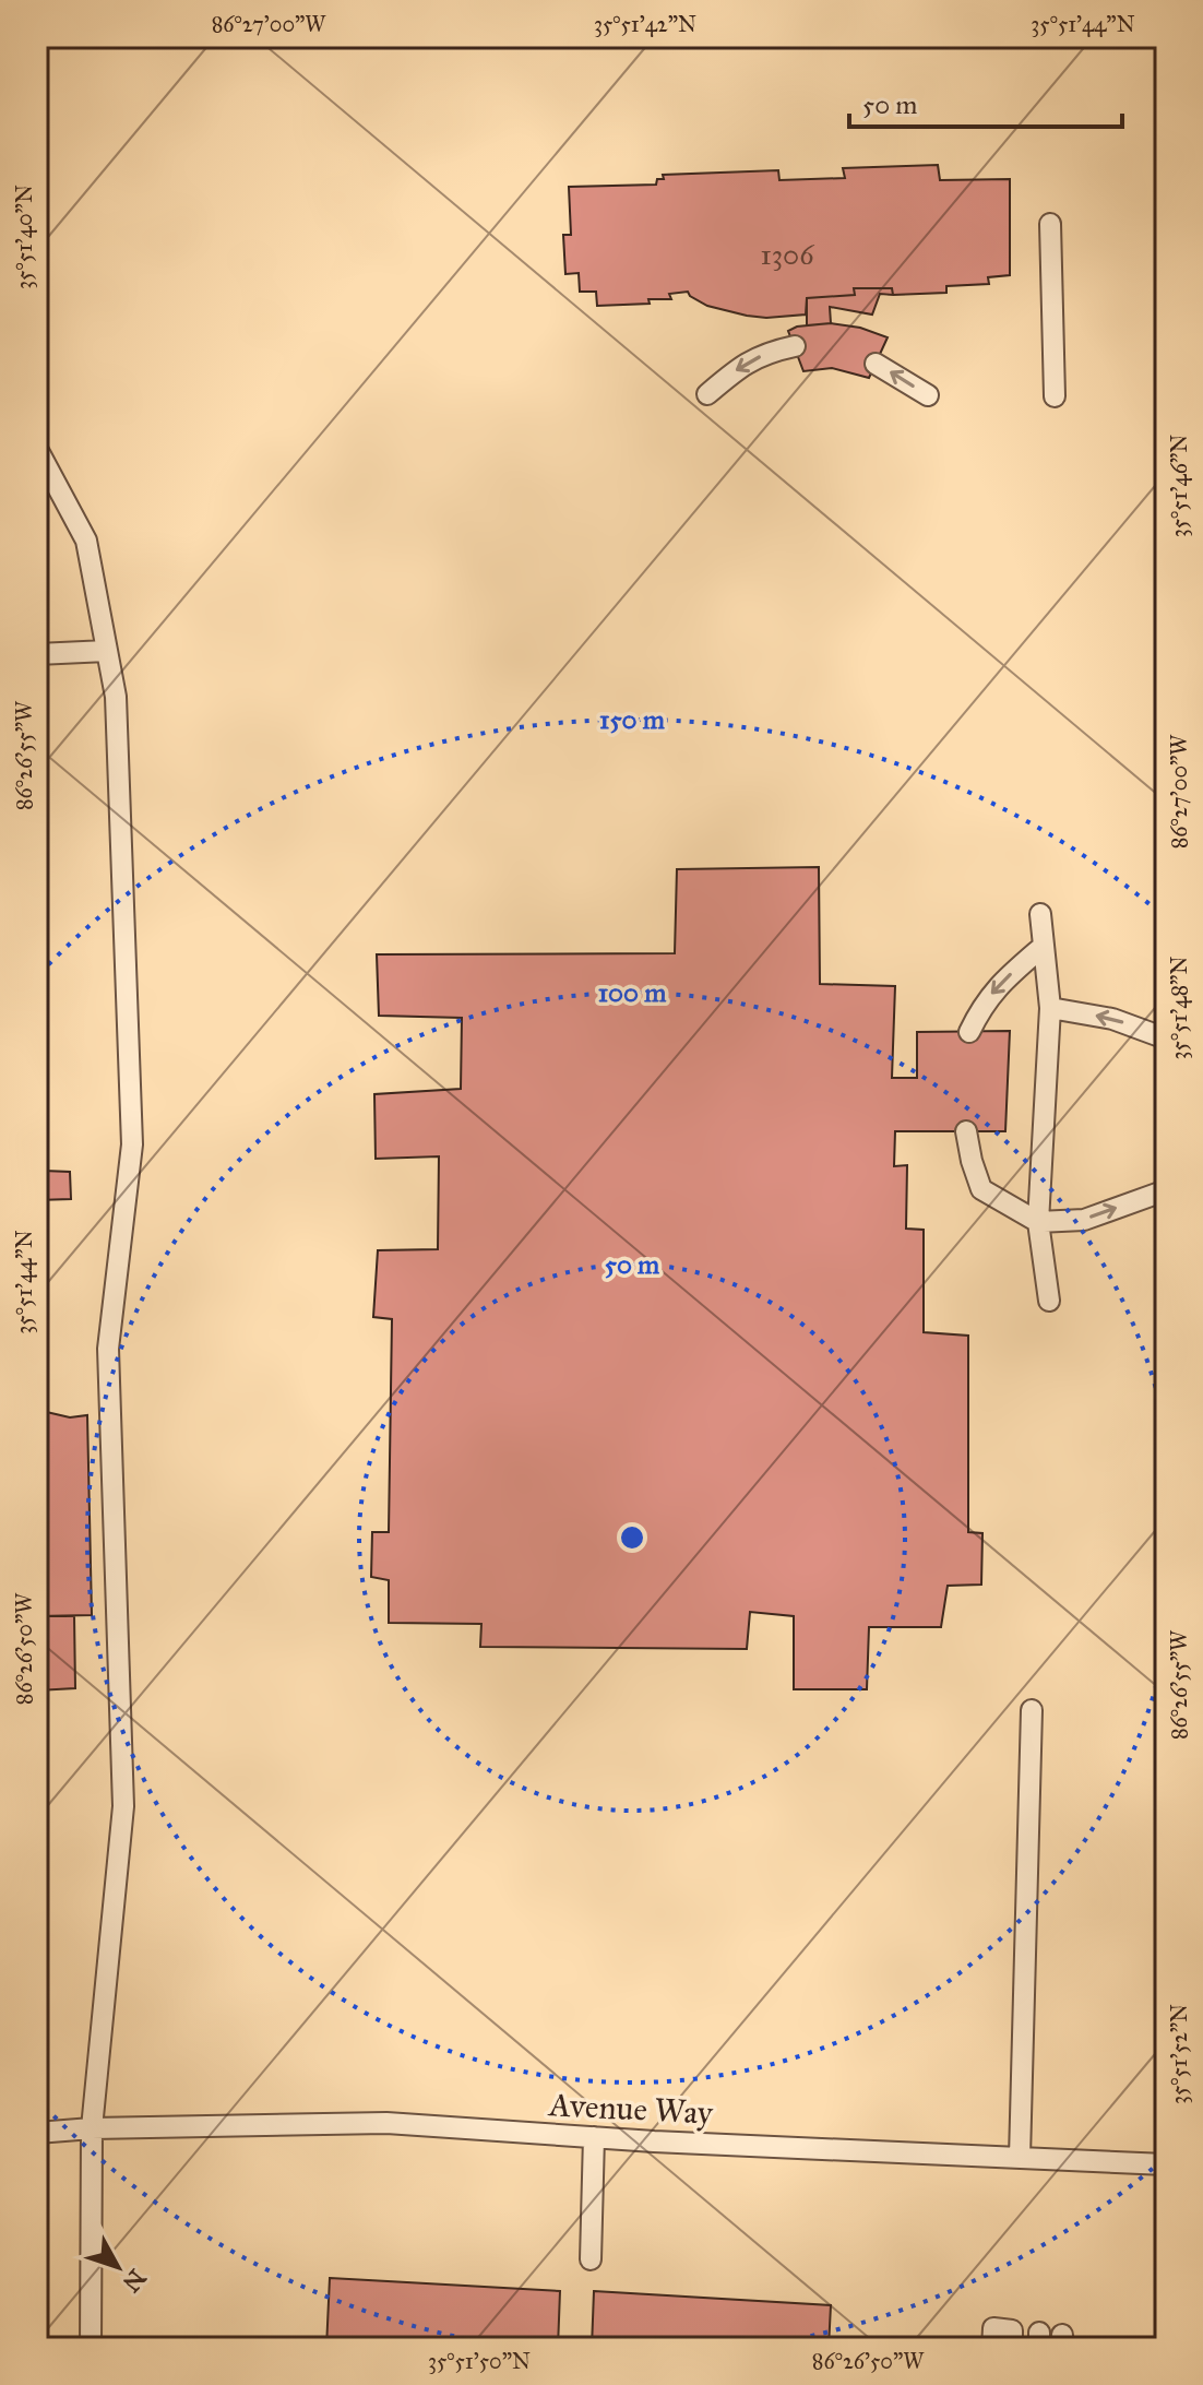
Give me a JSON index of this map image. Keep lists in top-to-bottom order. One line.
{"streets":{"lane":["Avenue Way"]},"house_numbers":["1306"],"scale_bar":"50 m","north":"bottom right","coordinates":["86°27'00\"W","35°51'42\"N","35°51'44\"N","35°51'40\"N","35°51'46\"N","86°26'55\"W","35°51'48\"N","86°26'50\"W","35°51'52\"N","35°51'50\"N"],"rings":["150 m","100 m","50 m"]}
